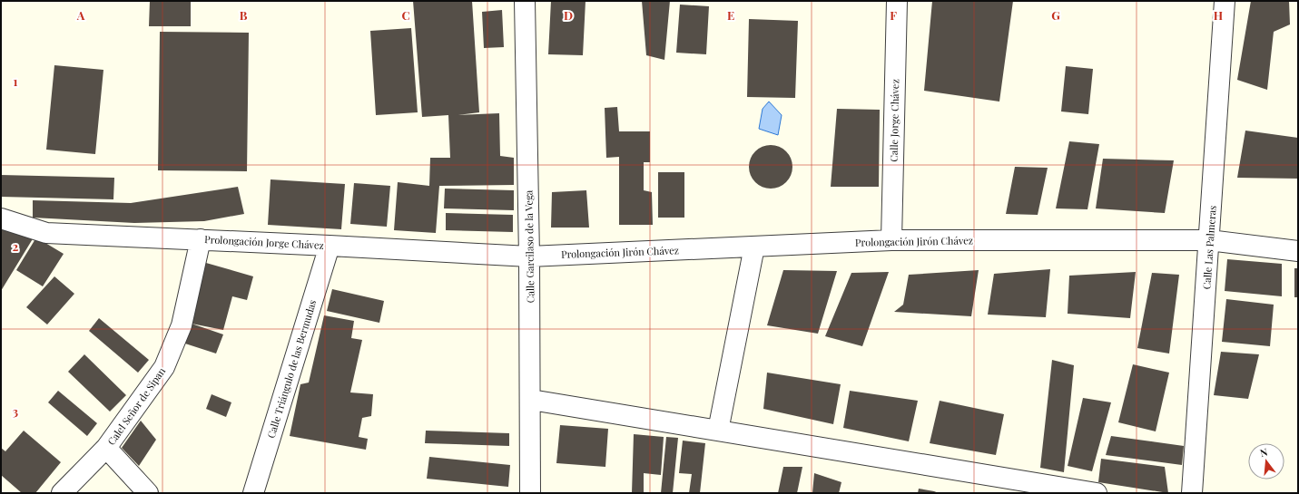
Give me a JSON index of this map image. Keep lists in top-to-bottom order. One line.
{"streets":{"street":["Calle Jorge Chávez","Prolongación Jirón Chávez","Prolongación Jorge Chávez","Calle Garcilaso de la Vega","Calle Las Palmeras","Calle Triángulo de las Bermudas","Calel Señor de Sipan"]},"crossings":[["Calle Jorge Chávez","Prolongación Jirón Chávez"],["Prolongación Jirón Chávez","Prolongación Jorge Chávez"],["Prolongación Jirón Chávez","Calle Garcilaso de la Vega"],["Prolongación Jirón Chávez","Calle Las Palmeras"],["Prolongación Jorge Chávez","Calle Garcilaso de la Vega"],["Prolongación Jorge Chávez","Calle Triángulo de las Bermudas"],["Prolongación Jorge Chávez","Calel Señor de Sipan"]],"north":"top","grid":{"columns":["A","B","C","D","E","F","G","H"],"rows":["1","2","3"]}}
